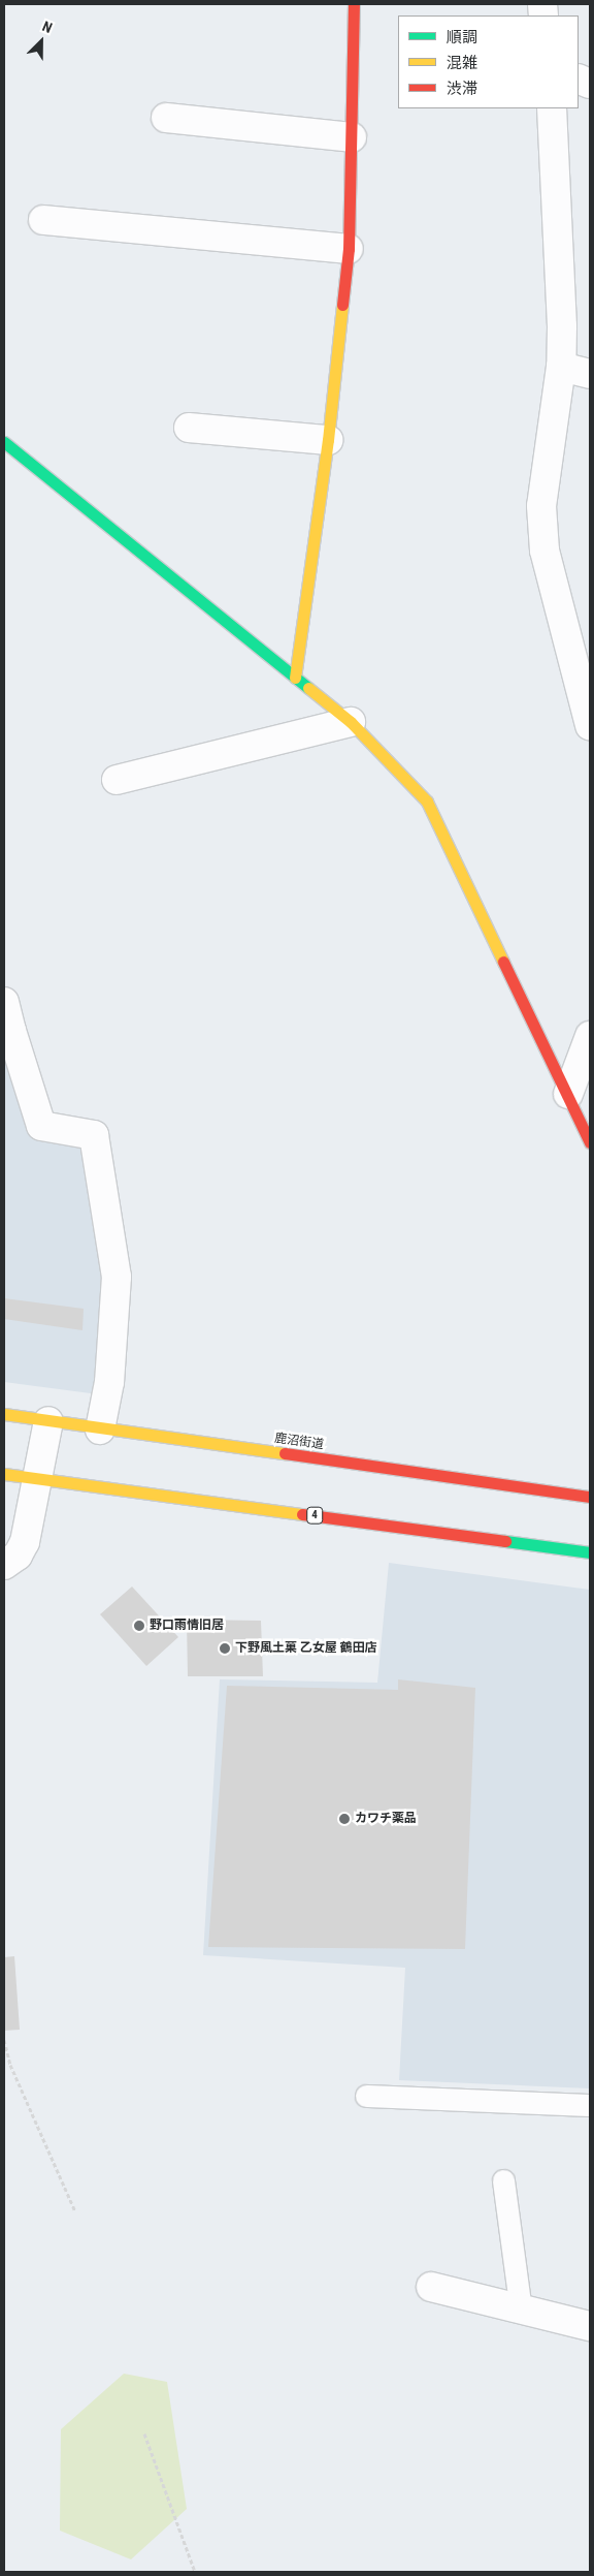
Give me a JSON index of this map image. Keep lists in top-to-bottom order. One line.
{"streets":{"street":["鹿沼街道","4"]},"places":["野口雨情旧居","下野風土菓 乙女屋 鶴田店","カワチ薬品"],"legend":["順調","混雑","渋滞"],"north":"top right"}
